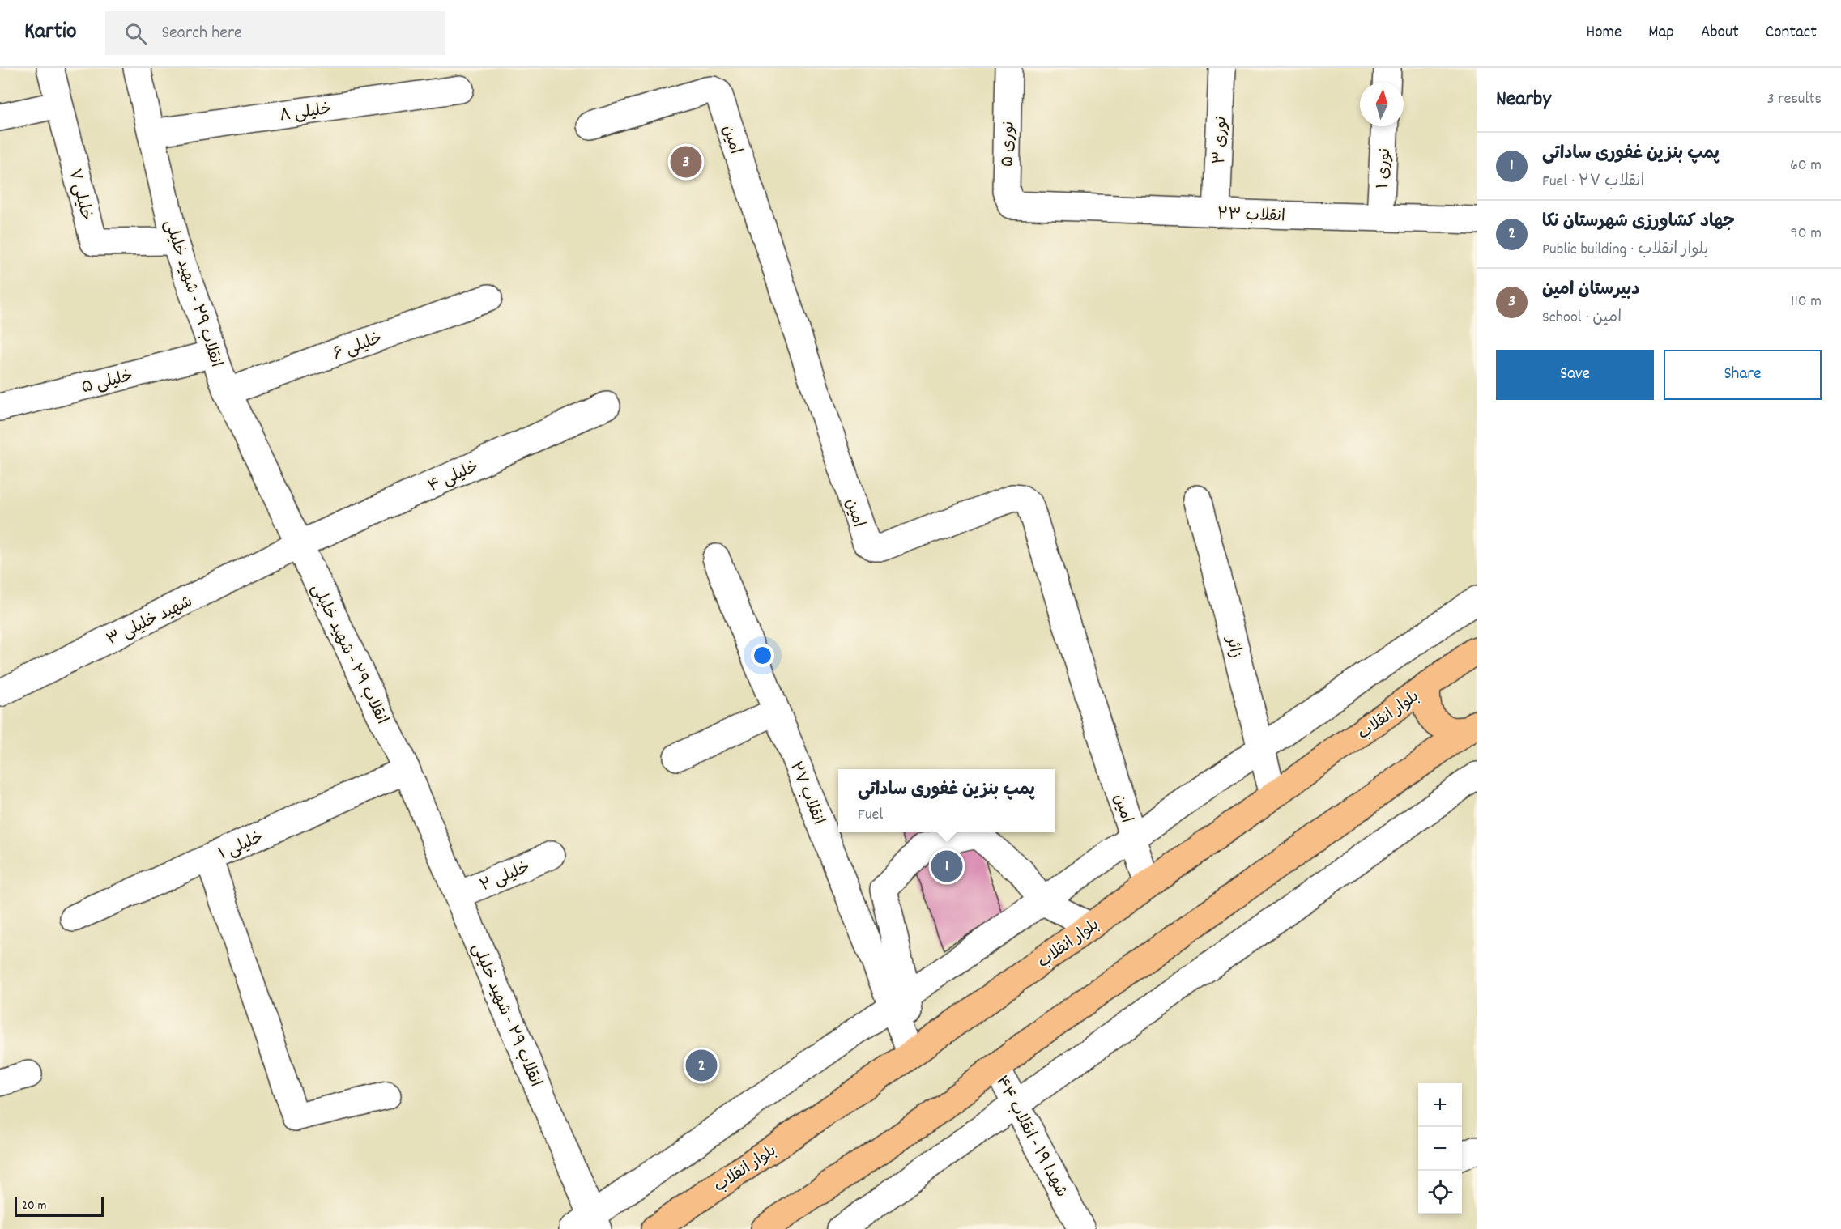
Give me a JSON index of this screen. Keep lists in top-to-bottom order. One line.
{"streets":{"main road":["بلوار انقلاب"],"street":["خلیلی ۸","امین","نوری ۳","نوری ۵","نوری ۱","خلیلی ۷","انقلاب ۲۳","انقلاب ۲۹ - شهید خلیلی","خلیلی ۶","خلیلی ۵","خلیلی ۴","شهید خلیلی ۳","زائر","انقلاب ۲۷","خلیلی ۱","خلیلی ۲","شهدا ۱۹ - انقلاب ۴۴"]},"crossings":[["خلیلی ۸","انقلاب ۲۹ - شهید خلیلی"],["امین","بلوار انقلاب"],["نوری ۳","انقلاب ۲۳"],["نوری ۵","انقلاب ۲۳"],["نوری ۱","انقلاب ۲۳"],["خلیلی ۷","انقلاب ۲۹ - شهید خلیلی"],["انقلاب ۲۹ - شهید خلیلی","خلیلی ۶"],["انقلاب ۲۹ - شهید خلیلی","خلیلی ۵"],["انقلاب ۲۹ - شهید خلیلی","خلیلی ۴"],["انقلاب ۲۹ - شهید خلیلی","شهید خلیلی ۳"],["انقلاب ۲۹ - شهید خلیلی","خلیلی ۱"],["انقلاب ۲۹ - شهید خلیلی","خلیلی ۲"],["خلیلی ۴","شهید خلیلی ۳"],["زائر","بلوار انقلاب"],["بلوار انقلاب","انقلاب ۲۷"]],"scale_bar":"20 m","north":"top","page":{"header":"Kartio","search":"Search here","nav":["Home","Map","About","Contact"],"heading":["Nearby","3 results"],"list":[{"mark":"1","name":"پمپ بنزین غفوری ساداتی","note":"Fuel · انقلاب ۲۷","value":"60 m"},{"mark":"2","name":"جهاد کشاورزی شهرستان نکا","note":"Public building · بلوار انقلاب","value":"90 m"},{"mark":"3","name":"دبیرستان امین","note":"School · امین","value":"110 m"}],"pins":["3","1","2"],"buttons":["Save","Share"],"popup":["پمپ بنزین غفوری ساداتی","Fuel"],"map_buttons":["+","−"],"scale":"20 m"}}
